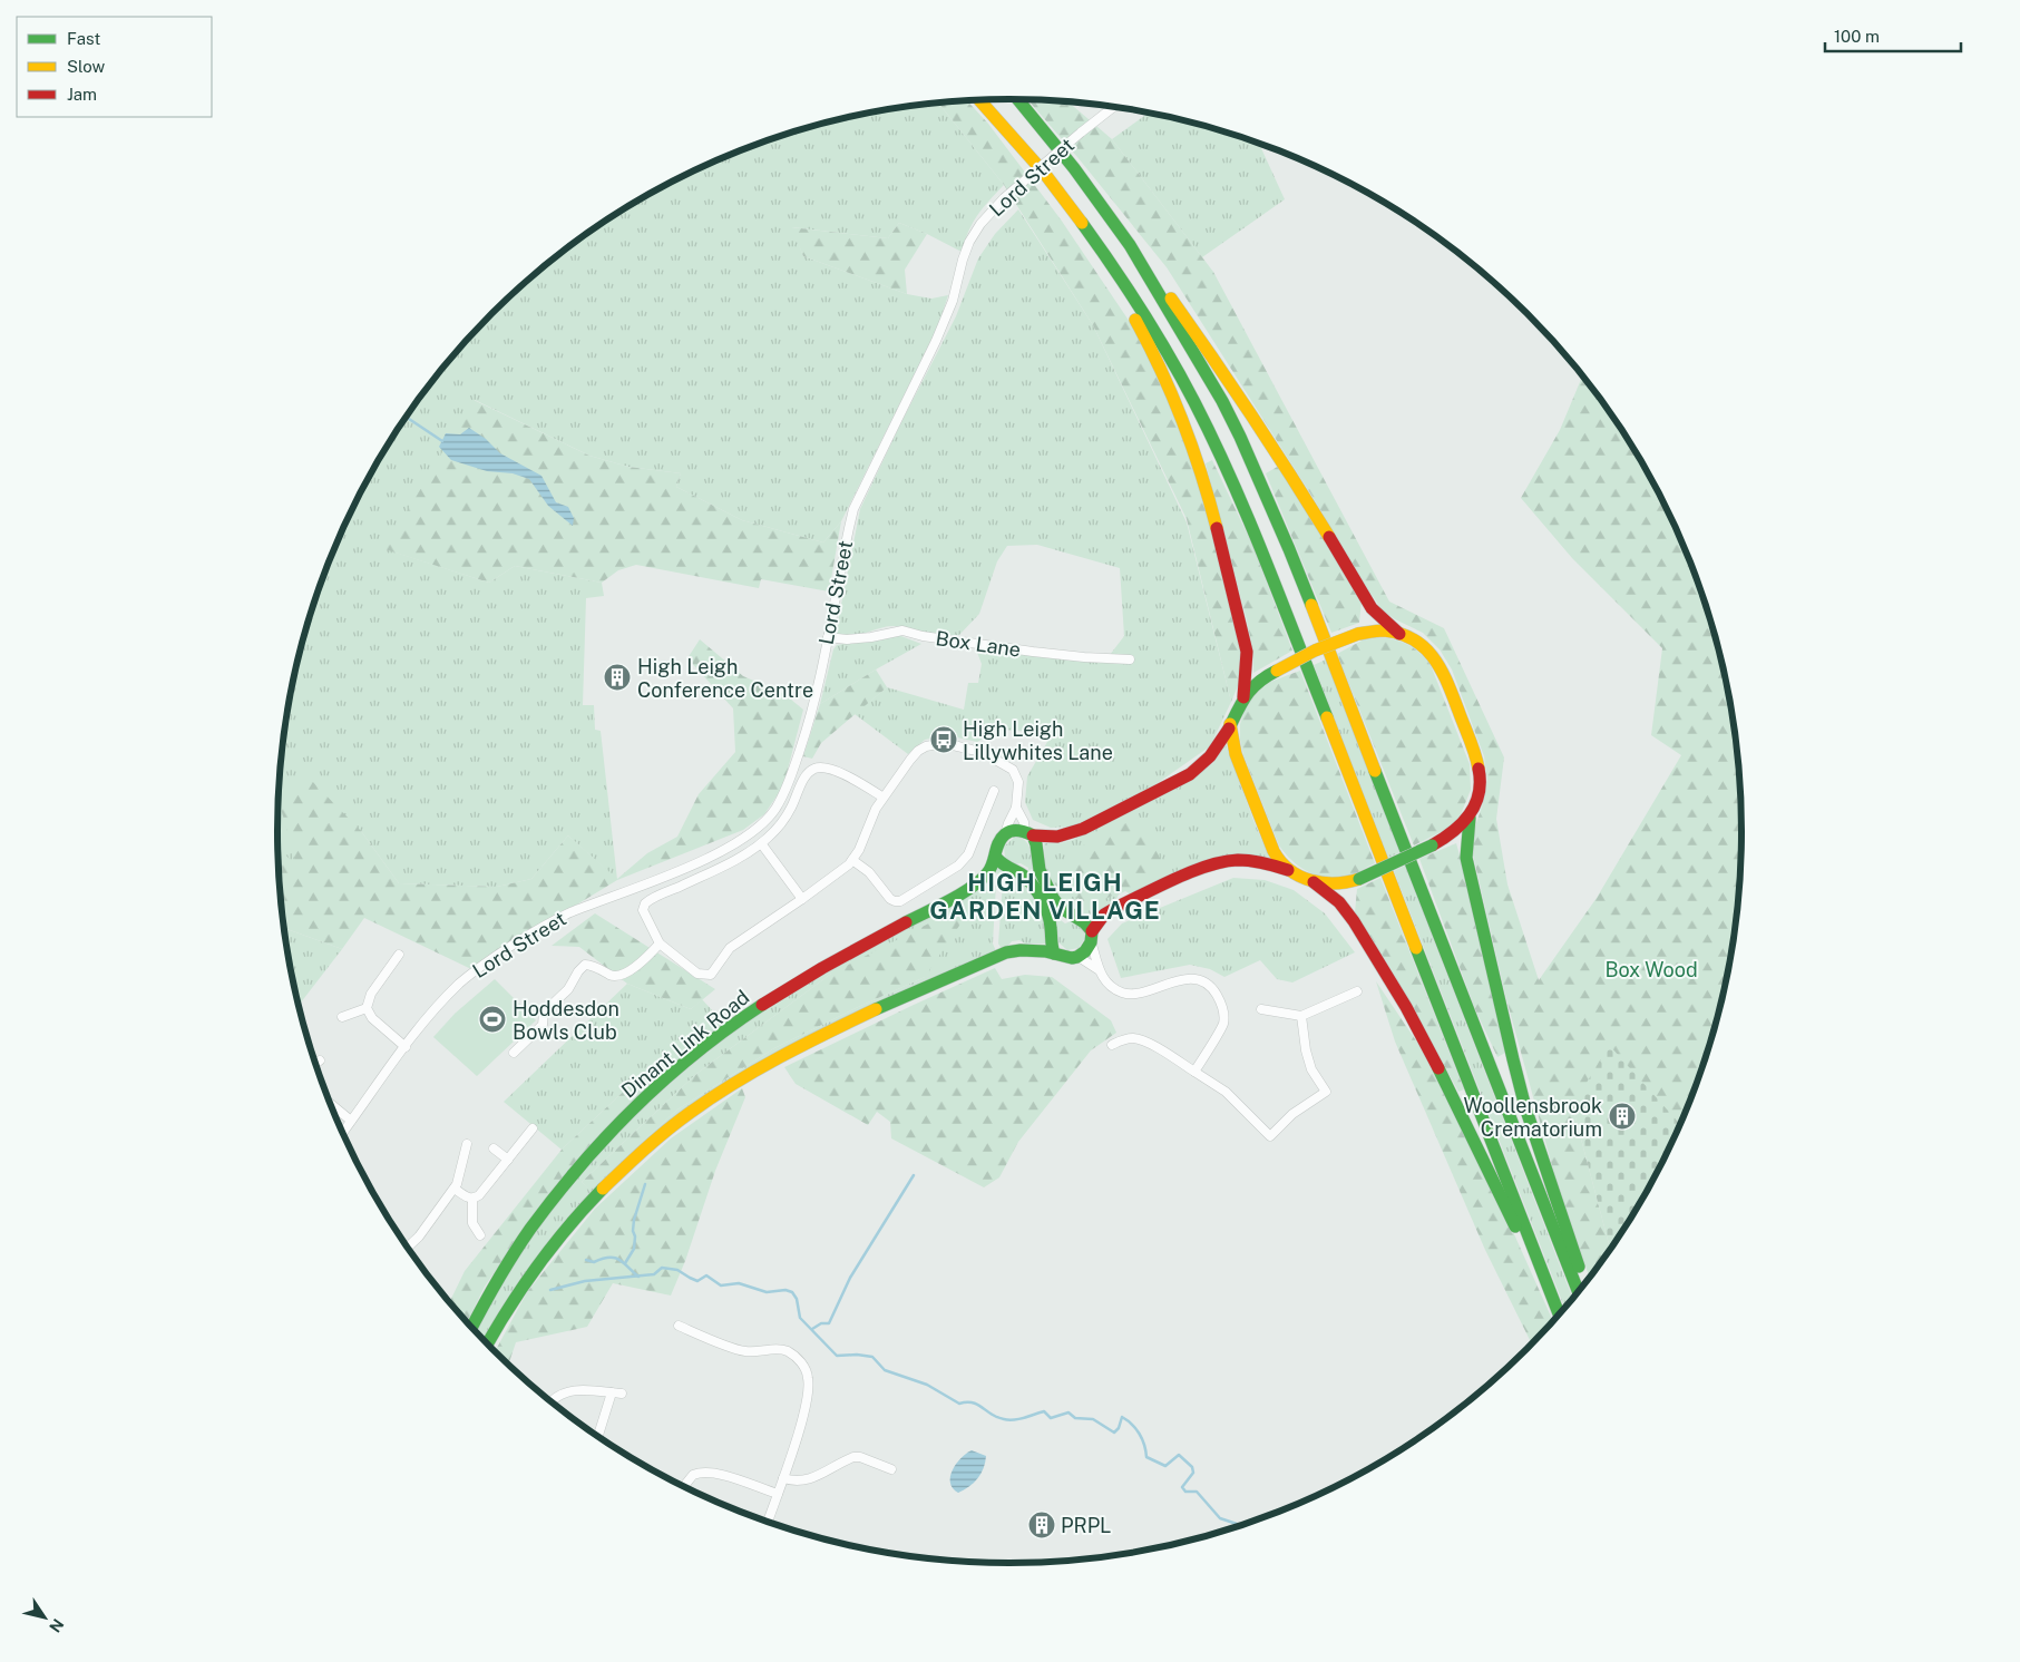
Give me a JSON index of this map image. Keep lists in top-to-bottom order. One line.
{"streets":{"main road":["Dinant Link Road"],"street":["Lord Street","Box Lane"]},"crossings":[["Lord Street","Box Lane"]],"districts":["HIGH LEIGH GARDEN VILLAGE"],"parks":["Box Wood"],"places":{"building":["High Leigh Conference Centre","Woollensbrook Crematorium","PRPL"],"bus stop":["High Leigh Lillywhites Lane"],"sports":["Hoddesdon Bowls Club"]},"legend":["Fast","Slow","Jam"],"scale_bar":"100 m","north":"bottom right"}
